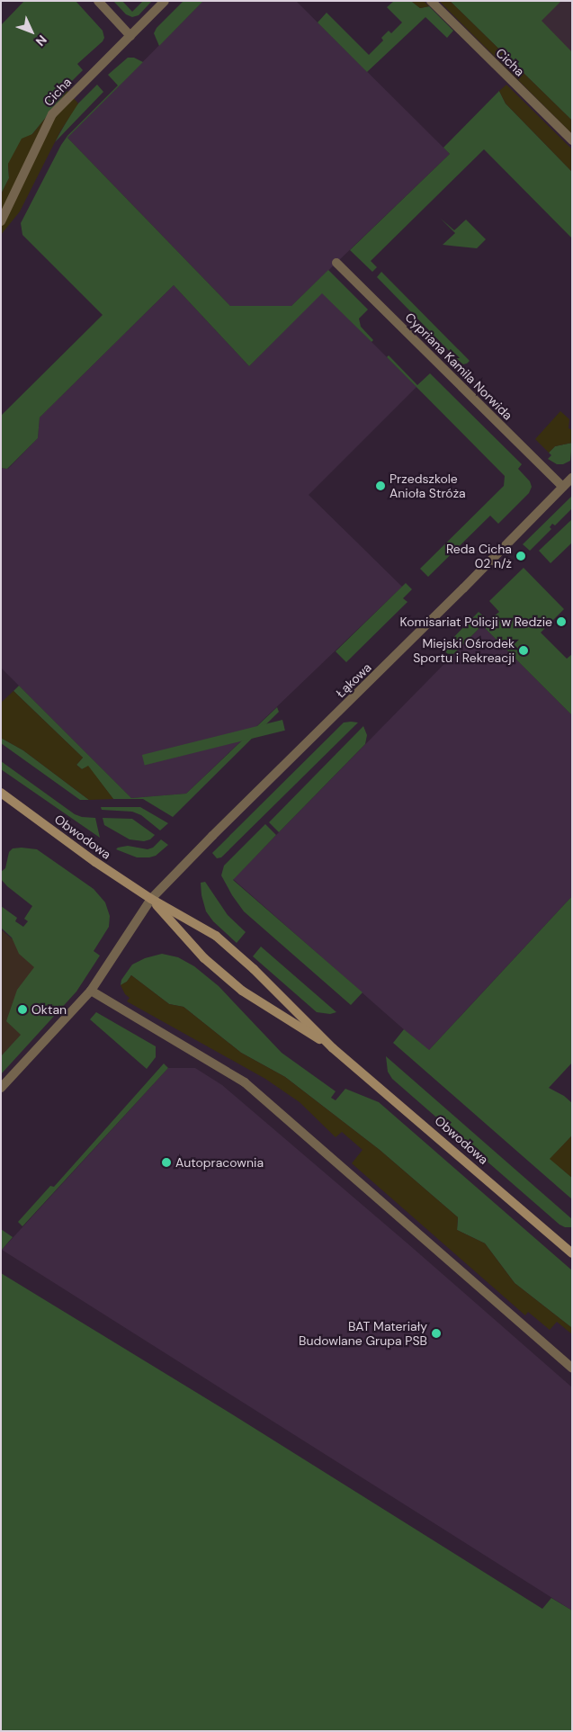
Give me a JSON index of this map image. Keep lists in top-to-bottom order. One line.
{"streets":{"main road":["Obwodowa"],"street":["Cicha","Cypriana Kamila Norwida","Łąkowa"]},"crossings":[["Cypriana Kamila Norwida","Łąkowa"],["Łąkowa","Obwodowa"]],"places":["Przedszkole Anioła Stróża","Reda Cicha 02 n/ż","Komisariat Policji w Redzie","Miejski Ośrodek Sportu i Rekreacji","Oktan","Autopracownia","BAT Materiały Budowlane Grupa PSB"],"north":"bottom right"}
